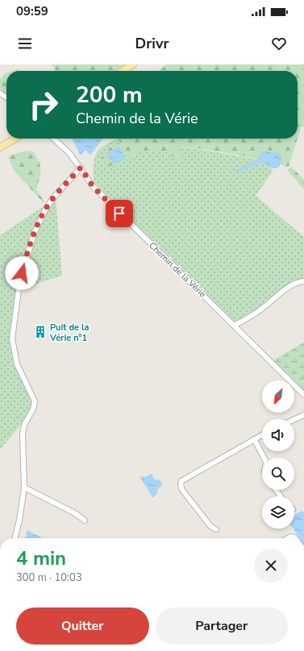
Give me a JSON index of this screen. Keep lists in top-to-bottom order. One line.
{"streets":{"street":["Chemin de la Vérie"]},"places":{"building":["Puit de la Vérie n°1"]},"north":"bottom left","page":{"status":"09:59","header":"Drivr","turn":["200 m","Chemin de la Vérie"],"heading":["4 min","300 m · 10:03"],"buttons":["Quitter","Partager"]}}
